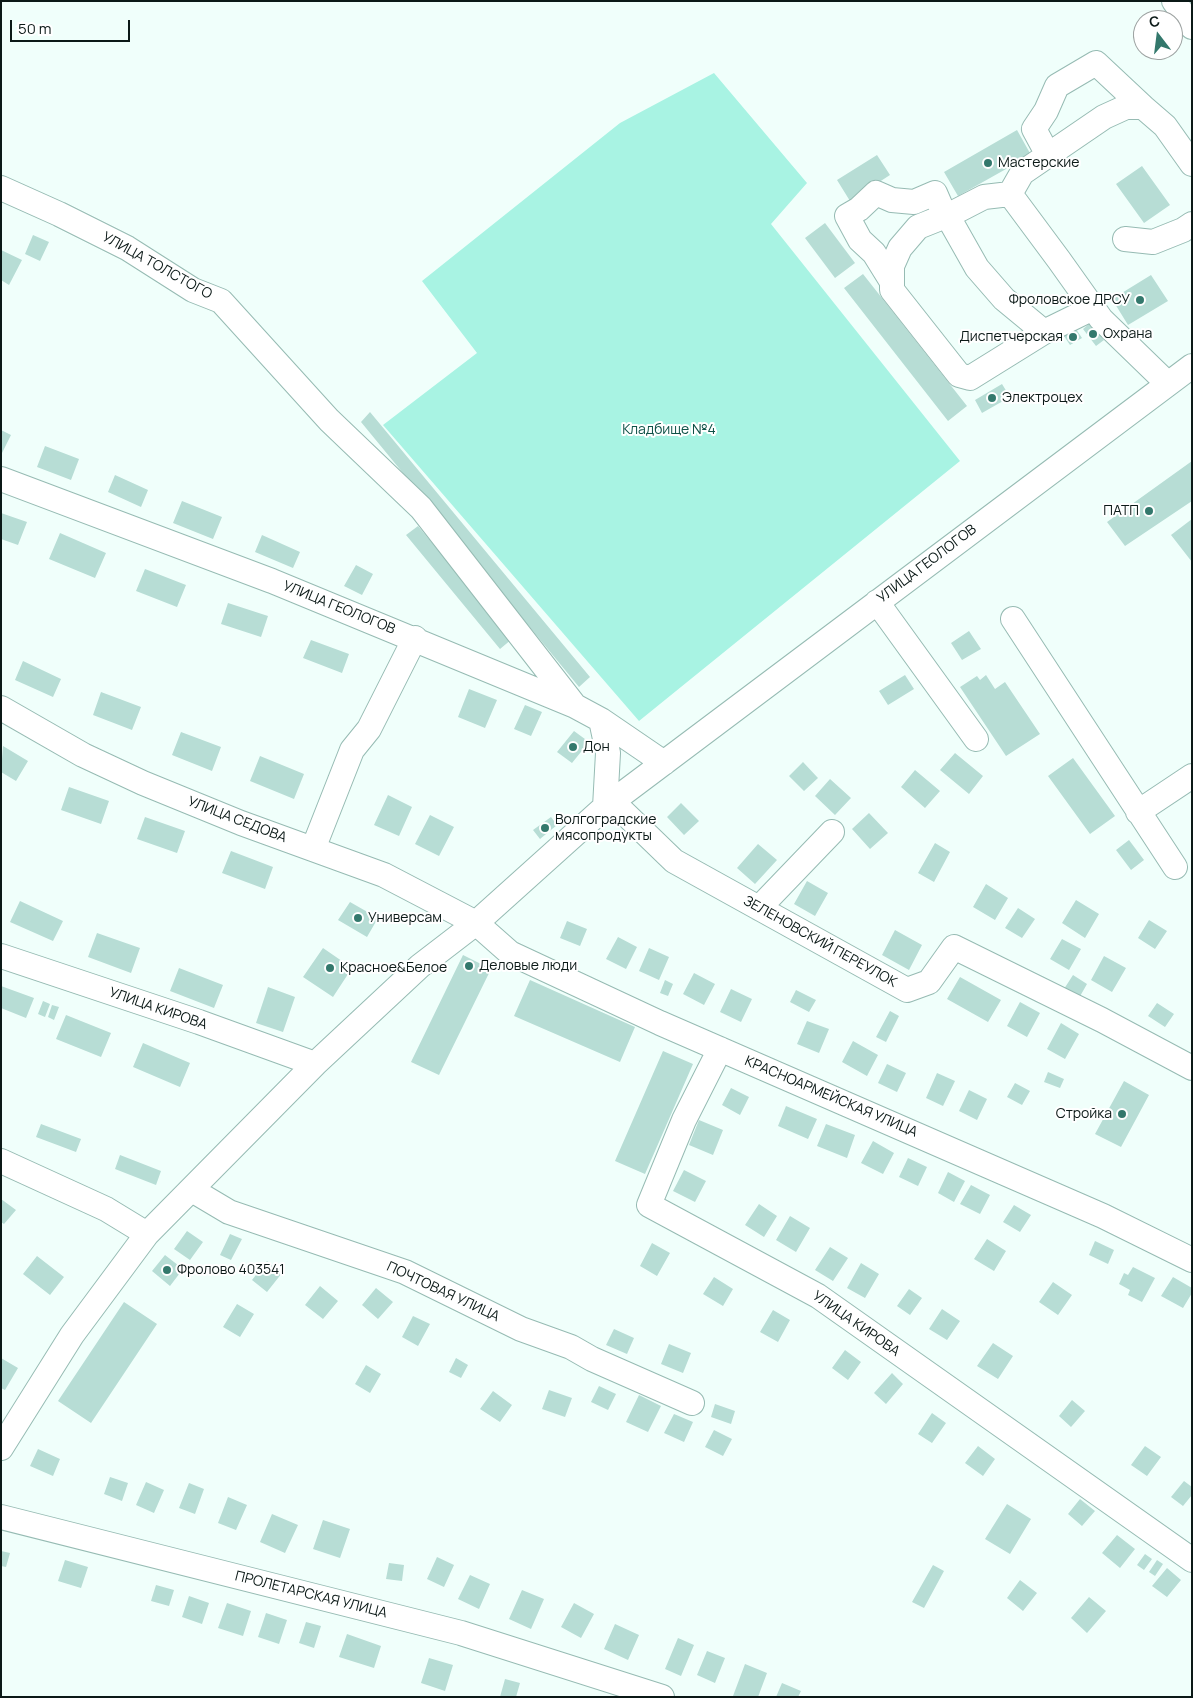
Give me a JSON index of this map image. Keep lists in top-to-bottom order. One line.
{"streets":{"street":["УЛИЦА ТОЛСТОГО","УЛИЦА ГЕОЛОГОВ","УЛИЦА СЕДОВА","ЗЕЛЕНОВСКИЙ ПЕРЕУЛОК","УЛИЦА КИРОВА","КРАСНОАРМЕЙСКАЯ УЛИЦА","ПОЧТОВАЯ УЛИЦА","ПРОЛЕТАРСКАЯ УЛИЦА"]},"crossings":[["УЛИЦА ТОЛСТОГО","УЛИЦА ГЕОЛОГОВ"],["УЛИЦА ГЕОЛОГОВ","УЛИЦА СЕДОВА"],["УЛИЦА ГЕОЛОГОВ","ЗЕЛЕНОВСКИЙ ПЕРЕУЛОК"],["УЛИЦА ГЕОЛОГОВ","УЛИЦА КИРОВА"],["УЛИЦА ГЕОЛОГОВ","КРАСНОАРМЕЙСКАЯ УЛИЦА"],["УЛИЦА ГЕОЛОГОВ","ПОЧТОВАЯ УЛИЦА"],["УЛИЦА СЕДОВА","КРАСНОАРМЕЙСКАЯ УЛИЦА"],["УЛИЦА КИРОВА","КРАСНОАРМЕЙСКАЯ УЛИЦА"]],"parks":["Кладбище №4"],"places":["Мастерские","Фроловское ДРСУ","Охрана","Диспетчерская","Электроцех","ПАТП","Дон","Волгоградские мясопродукты","Универсам","Деловые люди","Красное&Белое","Стройка","Фролово 403541"],"scale_bar":"50 m","north":"top"}
